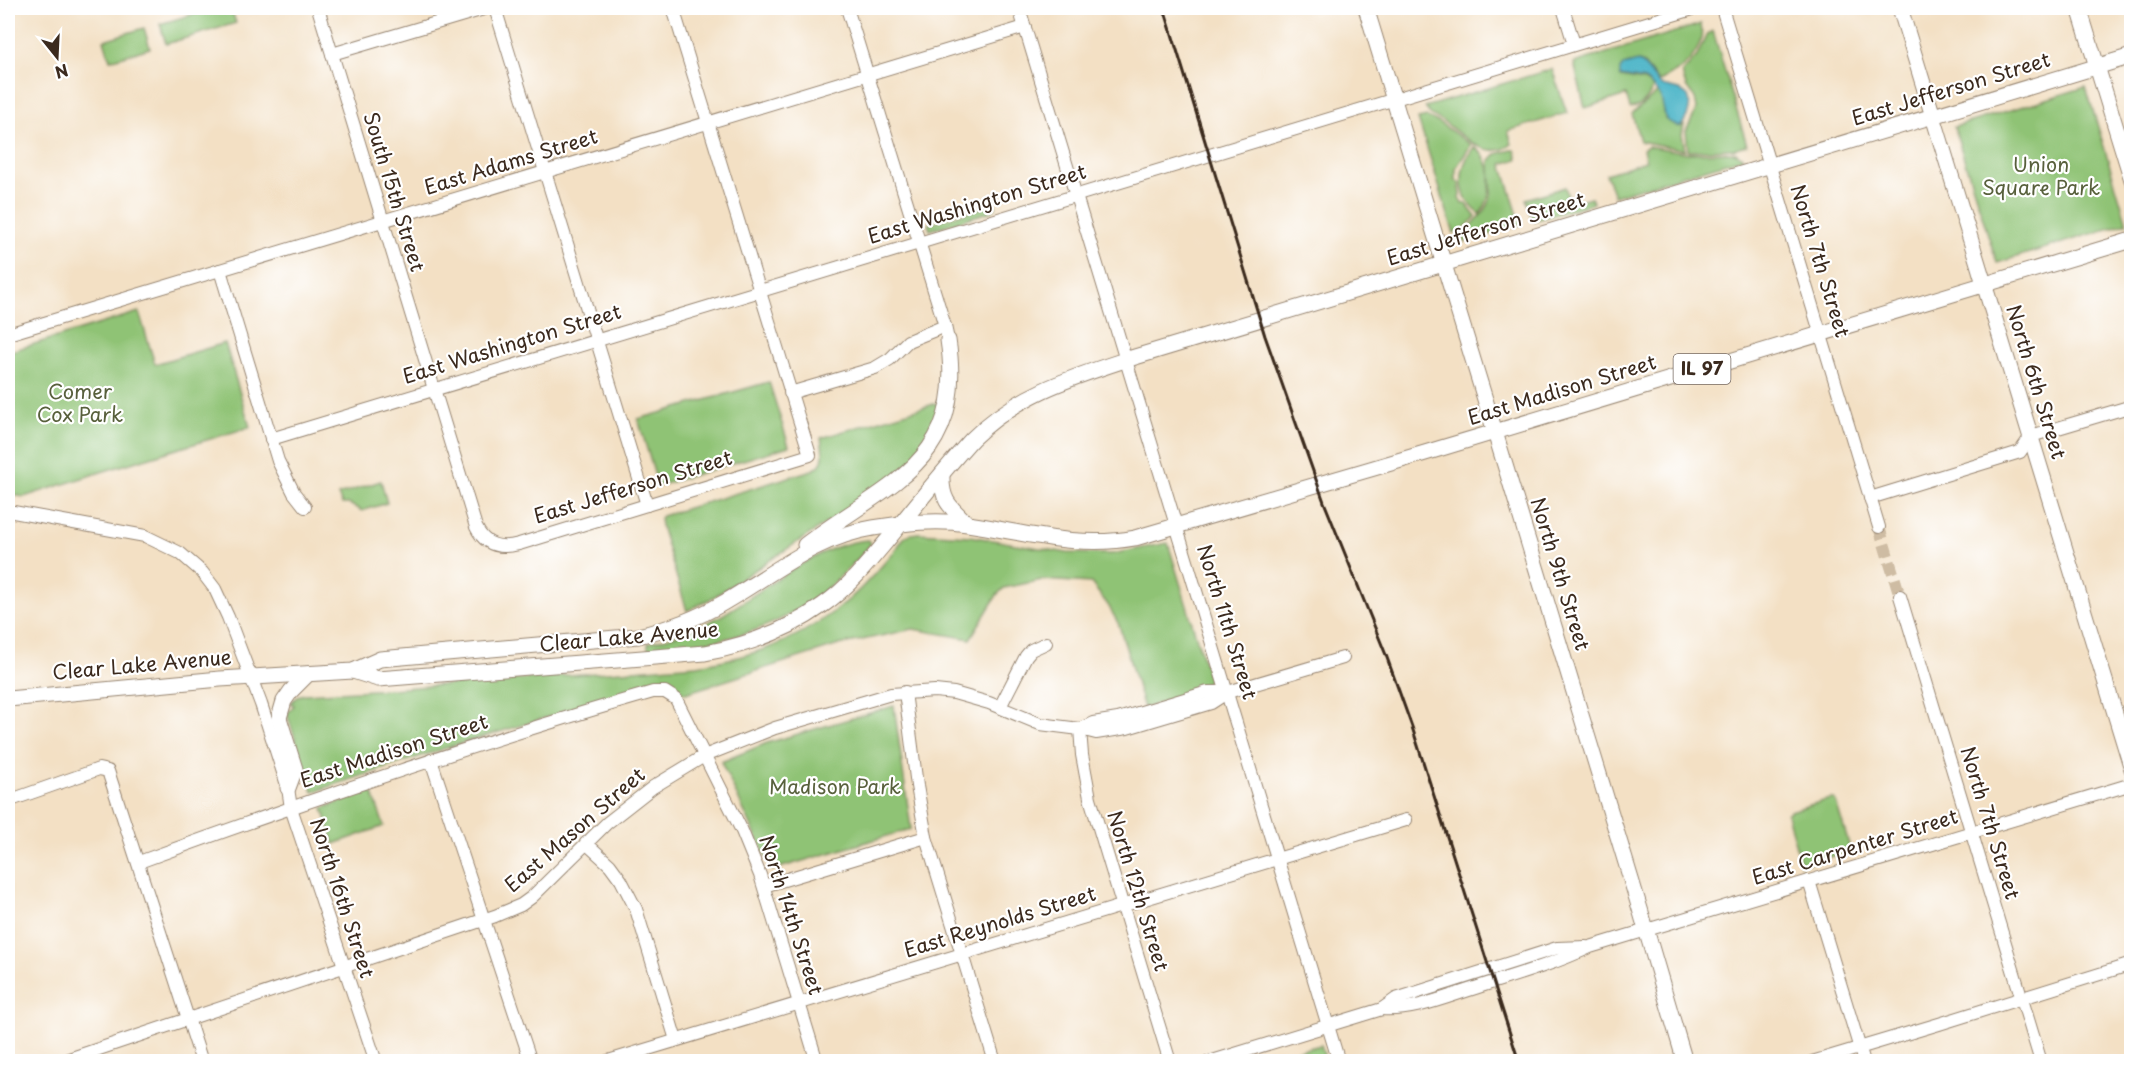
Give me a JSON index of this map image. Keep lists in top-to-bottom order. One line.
{"streets":{"main road":["East Jefferson Street","IL 97","North 6th Street","East Madison Street","North 9th Street","Clear Lake Avenue"],"street":["East Adams Street","South 15th Street","East Washington Street","North 7th Street","North 11th Street","East Mason Street","East Carpenter Street","North 12th Street","North 16th Street","North 14th Street","East Reynolds Street"]},"crossings":[["East Jefferson Street","South 15th Street"],["East Jefferson Street","North 7th Street"],["East Jefferson Street","North 6th Street"],["East Jefferson Street","East Madison Street"],["East Jefferson Street","North 9th Street"],["East Jefferson Street","North 11th Street"],["East Jefferson Street","Clear Lake Avenue"],["East Adams Street","South 15th Street"],["East Adams Street","North 11th Street"],["South 15th Street","East Washington Street"],["East Washington Street","North 9th Street"],["East Washington Street","North 11th Street"],["North 7th Street","East Madison Street"],["North 7th Street","East Carpenter Street"],["North 6th Street","East Madison Street"],["East Madison Street","North 9th Street"],["East Madison Street","North 11th Street"],["East Madison Street","Clear Lake Avenue"],["East Madison Street","North 16th Street"],["East Madison Street","North 14th Street"],["North 9th Street","East Carpenter Street"],["North 11th Street","East Mason Street"],["North 11th Street","East Carpenter Street"],["North 11th Street","East Reynolds Street"],["Clear Lake Avenue","North 16th Street"],["East Mason Street","North 12th Street"],["East Mason Street","North 16th Street"],["East Mason Street","North 14th Street"],["North 12th Street","East Reynolds Street"],["North 14th Street","East Reynolds Street"]],"parks":["Union Square Park","Comer Cox Park","Madison Park"],"north":"bottom"}
